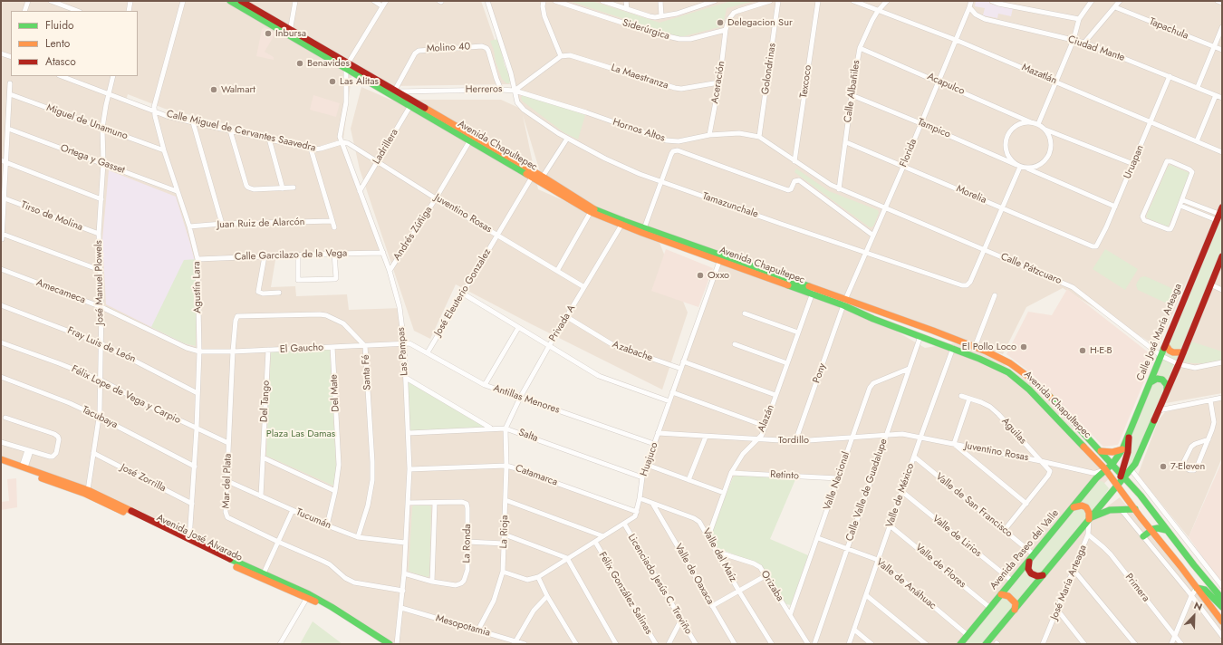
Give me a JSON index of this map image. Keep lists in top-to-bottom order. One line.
{"streets":{"main road":["Avenida Chapultepec","Calle José María Arteaga","Avenida José Alvarado","Avenida Paseo del Valle"],"street":["Tapachula","Siderúrgica","Molino 40","Ciudad Mante","Golondrinas","Mazatlán","La Maestranza","Texcoco","Aceración","Acapulco","Herreros","Calle Albañiles","Miguel de Unamuno","Tampico","Hornos Altos","Calle Miguel de Cervantes Saavedra","Ladrillera","Florida","Ortega y Gasset","Uruapan","Morelia","Tamazunchale","Juventino Rosas","Tirso de Molina","Juan Ruiz de Alarcón","Andrés Zúñiga","Calle Garcilazo de la Vega","Calle Pátzcuaro","José Manuel Plowels","Agustín Lara","Amecameca","José Eleuterio Gonzalez","Privada A","Fray Luis de León","El Gaucho","Las Pampas","Azabache","Santa Fé","Pony","Del Mate","Félix Lope de Vega y Carpio","Antillas Menores","Del Tango","Tacubaya","Alazán","Aguilas","Salta","Tordillo","Huajuco","Catamarca","Retinto","José Zorrilla","Mar del Plata","Valle Nacional","Calle Valle de Guadalupe","Valle de México","Valle de San Francisco","Tucumán","La Rioja","Valle de Lirios","La Ronda","Valle del Maíz","Valle de Flores","Valle de Oaxaca","José María Arteaga","Licenciado Jesús C. Treviño","Valle de Anáhuac","Orizaba","Primera","Félix González Salinas","Mesopotamia"]},"crossings":[["Siderúrgica","Aceración"],["Molino 40","Herreros"],["Molino 40","Avenida Chapultepec"],["Ciudad Mante","Florida"],["Ciudad Mante","Uruapan"],["Golondrinas","Hornos Altos"],["Mazatlán","Calle Albañiles"],["Mazatlán","Florida"],["Mazatlán","Uruapan"],["La Maestranza","Aceración"],["La Maestranza","Herreros"],["Texcoco","Hornos Altos"],["Aceración","Hornos Altos"],["Acapulco","Calle Albañiles"],["Acapulco","Tampico"],["Acapulco","Florida"],["Herreros","Hornos Altos"],["Herreros","Avenida Chapultepec"],["Herreros","Tamazunchale"],["Calle Albañiles","Tampico"],["Calle Albañiles","Hornos Altos"],["Calle Albañiles","Morelia"],["Miguel de Unamuno","José Manuel Plowels"],["Miguel de Unamuno","Agustín Lara"],["Tampico","Florida"],["Hornos Altos","Florida"],["Hornos Altos","Tamazunchale"],["Hornos Altos","Calle Pátzcuaro"],["Calle Miguel de Cervantes Saavedra","Juventino Rosas"],["Calle Miguel de Cervantes Saavedra","José Manuel Plowels"],["Calle Miguel de Cervantes Saavedra","Agustín Lara"],["Calle Miguel de Cervantes Saavedra","Las Pampas"],["Avenida Chapultepec","Ladrillera"],["Avenida Chapultepec","Florida"],["Avenida Chapultepec","Juventino Rosas"],["Avenida Chapultepec","Andrés Zúñiga"],["Avenida Chapultepec","José Eleuterio Gonzalez"],["Avenida Chapultepec","Privada A"],["Avenida Chapultepec","Calle José María Arteaga"],["Avenida Chapultepec","Las Pampas"],["Avenida Chapultepec","Pony"],["Avenida Chapultepec","Alazán"],["Avenida Chapultepec","Huajuco"],["Avenida Chapultepec","Calle Valle de Guadalupe"],["Avenida Chapultepec","Valle de México"],["Avenida Chapultepec","Avenida Paseo del Valle"],["Ladrillera","Juventino Rosas"],["Ladrillera","Las Pampas"],["Florida","Morelia"],["Florida","Tamazunchale"],["Florida","Calle Pátzcuaro"],["Florida","Pony"],["Ortega y Gasset","José Manuel Plowels"],["Ortega y Gasset","Agustín Lara"],["Uruapan","Morelia"],["Tamazunchale","Calle Pátzcuaro"],["Juventino Rosas","Andrés Zúñiga"],["Juventino Rosas","José Eleuterio Gonzalez"],["Juventino Rosas","Privada A"],["Juventino Rosas","Las Pampas"],["Juventino Rosas","Aguilas"],["Juventino Rosas","Tordillo"],["Juventino Rosas","Calle Valle de Guadalupe"],["Juventino Rosas","Valle de México"],["Juventino Rosas","Avenida Paseo del Valle"],["Tirso de Molina","José Manuel Plowels"],["Juan Ruiz de Alarcón","Agustín Lara"],["Andrés Zúñiga","Las Pampas"],["Calle Garcilazo de la Vega","Agustín Lara"],["Calle Garcilazo de la Vega","Las Pampas"],["Calle Pátzcuaro","Calle José María Arteaga"],["José Manuel Plowels","Amecameca"],["José Manuel Plowels","Fray Luis de León"],["José Manuel Plowels","Félix Lope de Vega y Carpio"],["José Manuel Plowels","Tacubaya"],["José Manuel Plowels","José Zorrilla"],["José Manuel Plowels","Avenida José Alvarado"],["Agustín Lara","Amecameca"],["Agustín Lara","Fray Luis de León"],["Agustín Lara","El Gaucho"],["Agustín Lara","Félix Lope de Vega y Carpio"],["Agustín Lara","Tacubaya"],["Agustín Lara","José Zorrilla"],["Agustín Lara","Avenida José Alvarado"],["Amecameca","El Gaucho"],["José Eleuterio Gonzalez","Antillas Menores"],["Privada A","Azabache"],["Privada A","Antillas Menores"],["Privada A","Salta"],["Privada A","La Rioja"],["Calle José María Arteaga","Avenida Paseo del Valle"],["El Gaucho","Las Pampas"],["El Gaucho","Santa Fé"],["El Gaucho","Del Mate"],["El Gaucho","Antillas Menores"],["El Gaucho","Del Tango"],["El Gaucho","Mar del Plata"],["Las Pampas","Antillas Menores"],["Las Pampas","Salta"],["Las Pampas","Catamarca"],["Las Pampas","Mar del Plata"],["Las Pampas","Tucumán"],["Las Pampas","La Ronda"],["Las Pampas","Mesopotamia"],["Azabache","Huajuco"],["Santa Fé","Mar del Plata"],["Santa Fé","Tucumán"],["Pony","Tordillo"],["Del Mate","Tucumán"],["Félix Lope de Vega y Carpio","Mar del Plata"],["Antillas Menores","Huajuco"],["Del Tango","Tucumán"],["Alazán","Tordillo"],["Alazán","Retinto"],["Alazán","Valle del Maíz"],["Salta","Huajuco"],["Salta","La Rioja"],["Tordillo","Huajuco"],["Tordillo","Valle Nacional"],["Tordillo","Calle Valle de Guadalupe"],["Huajuco","Catamarca"],["Huajuco","Valle del Maíz"],["Catamarca","La Rioja"],["Retinto","Valle Nacional"],["Mar del Plata","Tucumán"],["Valle Nacional","Calle Valle de Guadalupe"],["Valle Nacional","Valle de Anáhuac"],["Valle Nacional","Orizaba"],["Calle Valle de Guadalupe","Valle de Anáhuac"],["Valle de México","Valle de San Francisco"],["Valle de México","Valle de Lirios"],["Valle de México","Valle de Flores"],["Valle de México","Valle de Anáhuac"],["Valle de San Francisco","Avenida Paseo del Valle"],["La Rioja","Félix González Salinas"],["La Rioja","Mesopotamia"],["Valle de Lirios","Avenida Paseo del Valle"],["Avenida Paseo del Valle","Valle de Flores"],["Avenida Paseo del Valle","Valle de Anáhuac"],["Valle del Maíz","Valle de Oaxaca"],["Valle del Maíz","Orizaba"],["José María Arteaga","Primera"]],"parks":["Plaza Las Damas"],"places":["Delegacion Sur","Inbursa","Benavides","Las Alitas","Walmart","Oxxo","El Pollo Loco","H-E-B","7-Eleven"],"legend":["Fluido","Lento","Atasco"],"north":"top right"}
